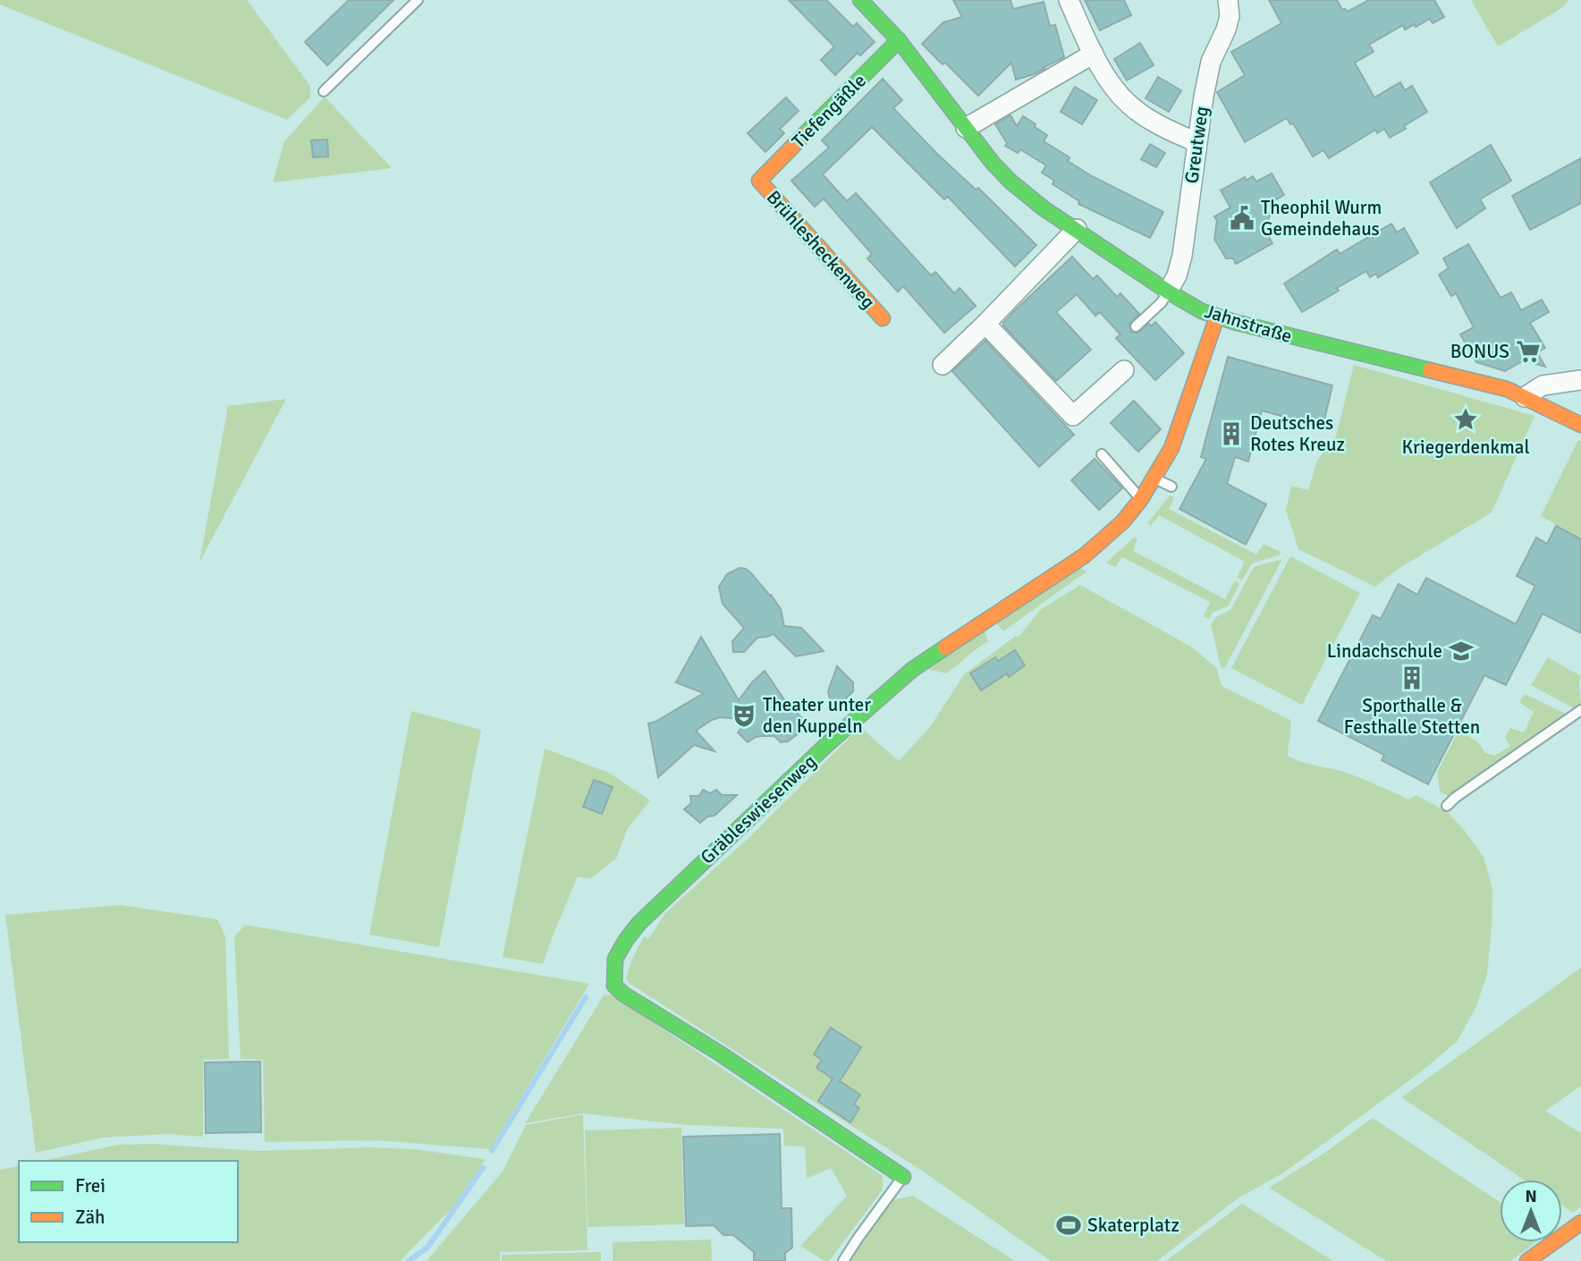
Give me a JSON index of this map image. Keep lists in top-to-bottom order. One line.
{"streets":{"street":["Tiefengäßle","Greutweg","Brühlesheckenweg","Jahnstraße","Gräbleswiesenweg"]},"crossings":[["Tiefengäßle","Brühlesheckenweg"],["Tiefengäßle","Jahnstraße"],["Greutweg","Jahnstraße"],["Jahnstraße","Gräbleswiesenweg"]],"places":{"public building":["Theophil Wurm Gemeindehaus"],"supermarket":["BONUS"],"place":["Kriegerdenkmal"],"building":["Deutsches Rotes Kreuz","Sporthalle & Festhalle Stetten"],"school or university":["Lindachschule"],"theatre":["Theater unter den Kuppeln"],"sports":["Skaterplatz"]},"legend":["Frei","Zäh"],"north":"top"}
